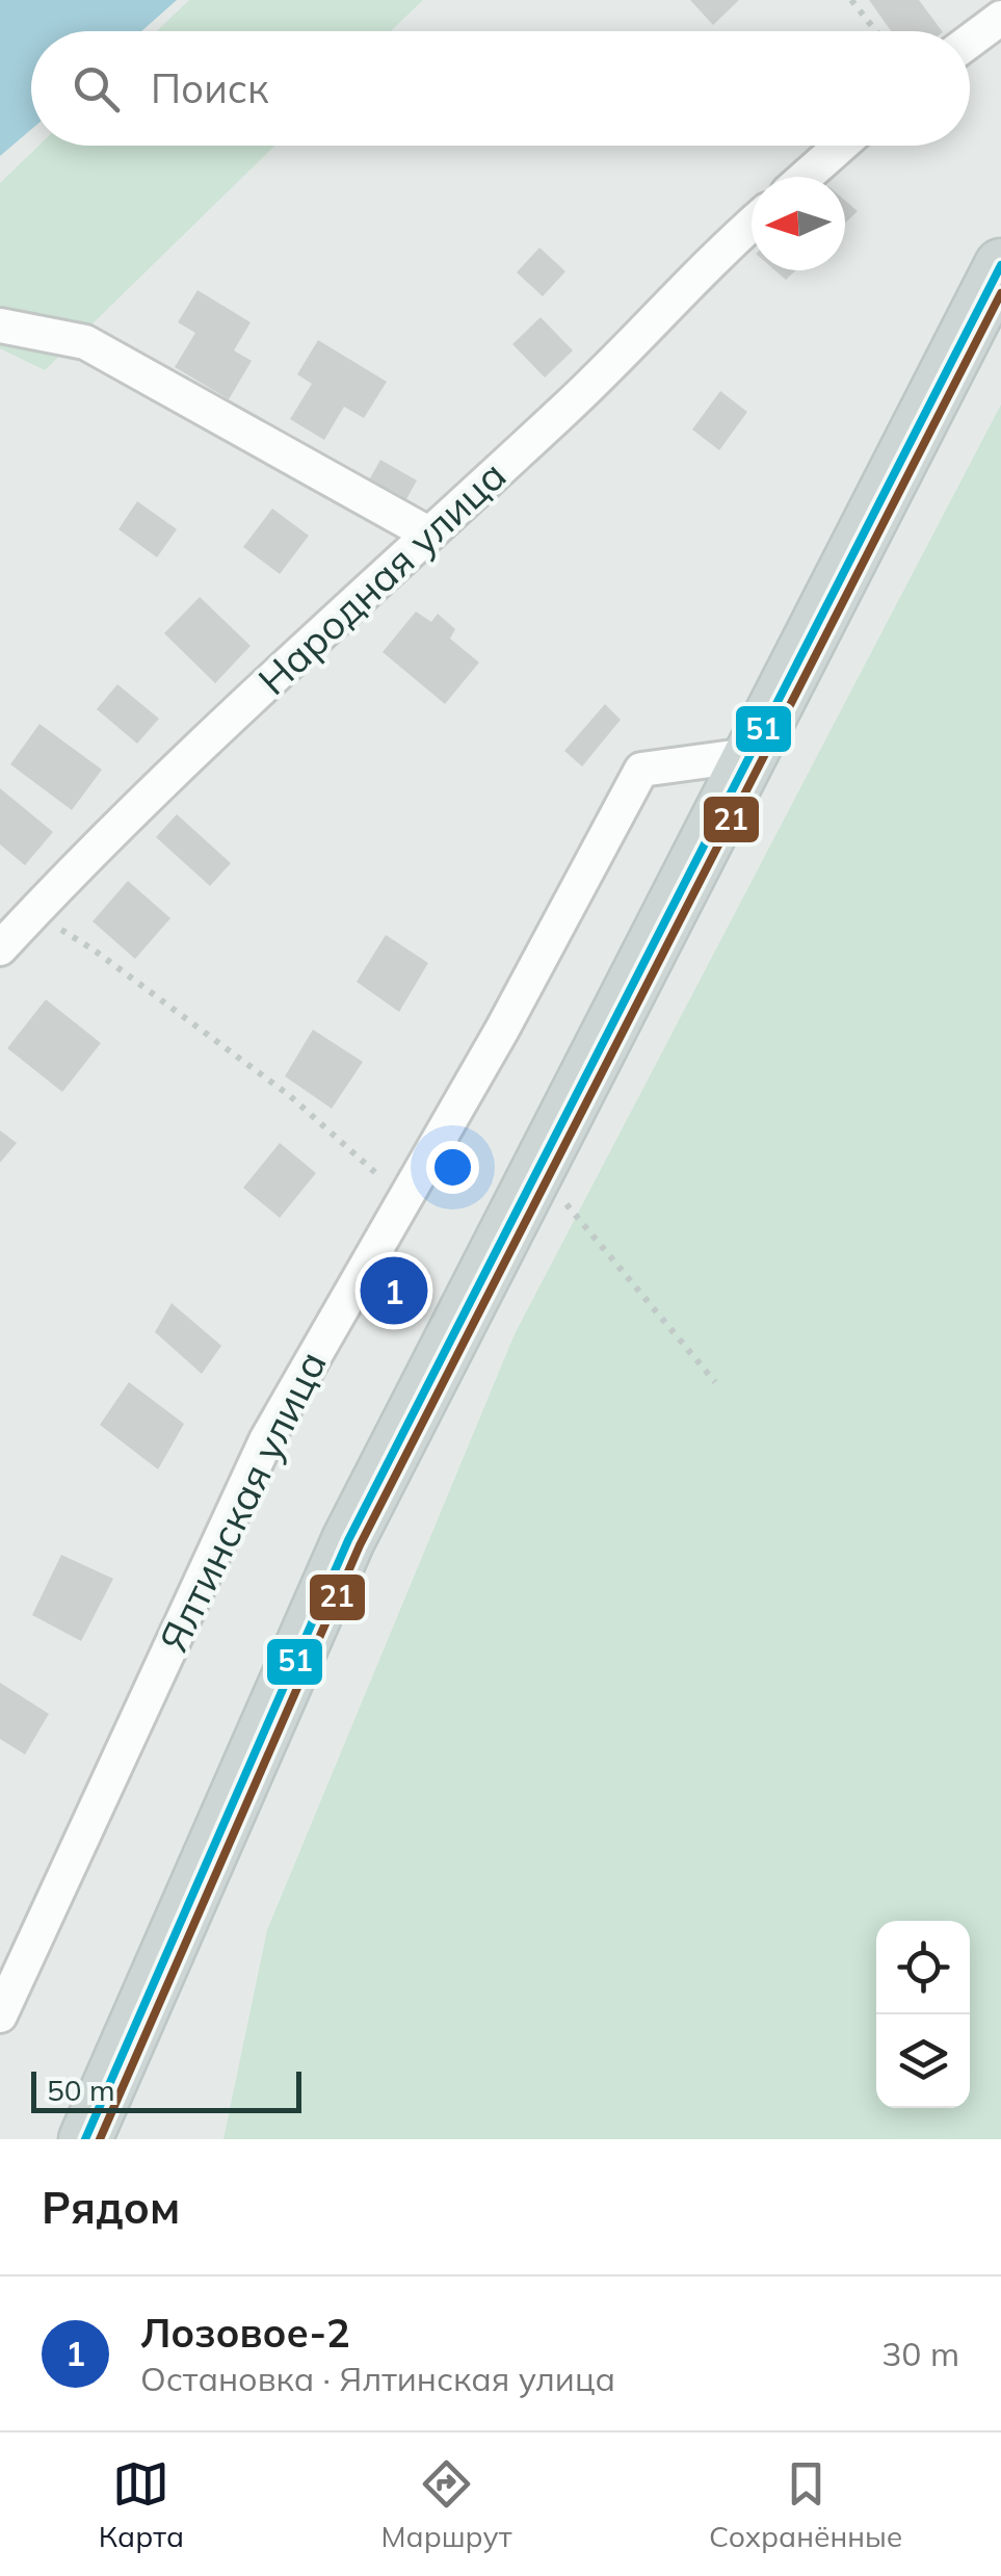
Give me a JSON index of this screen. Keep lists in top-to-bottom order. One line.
{"streets":{"street":["Народная улица","Ялтинская улица"]},"lines":["transit line 51","transit line 21"],"scale_bar":"50 m","north":"left","page":{"search":"Поиск","pins":"1","scale":"50 m","heading":"Рядом","list":[{"mark":"1","name":"Лозовое-2","note":"Остановка · Ялтинская улица","value":"30 m"}],"nav":["Карта","Маршрут","Сохранённые"]}}
